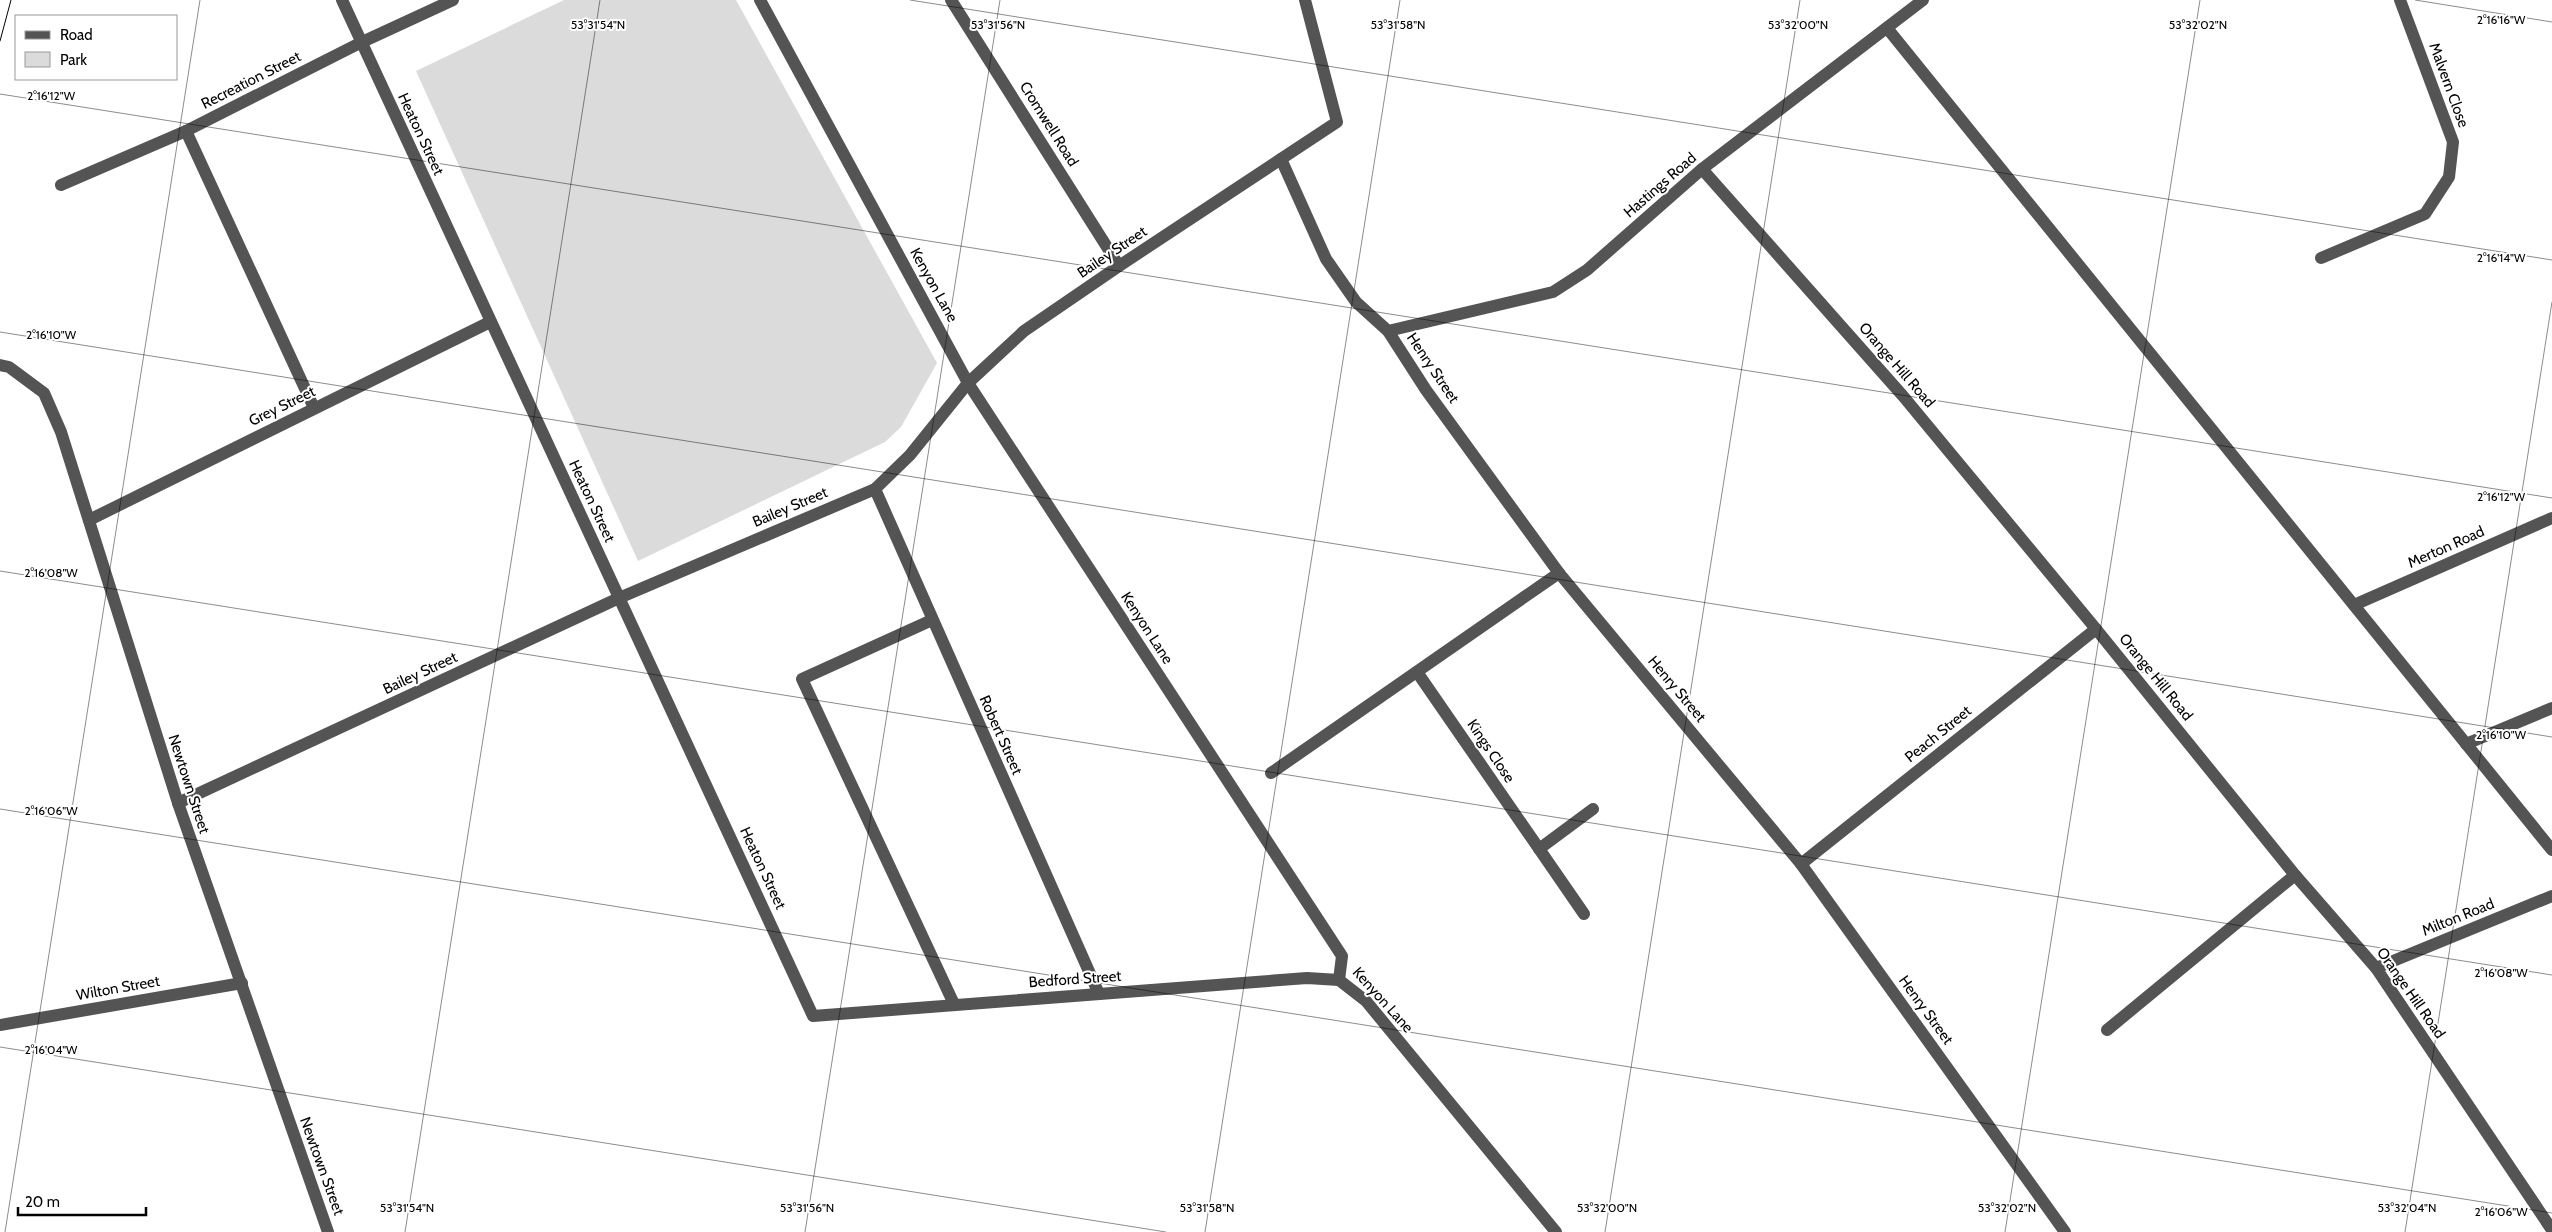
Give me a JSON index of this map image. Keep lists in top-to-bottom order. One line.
{"streets":{"street":["Recreation Street","Malvern Close","Cromwell Road","Heaton Street","Hastings Road","Bailey Street","Kenyon Lane","Orange Hill Road","Henry Street","Grey Street","Merton Road","Peach Street","Robert Street","Kings Close","Newtown Street","Milton Road","Bedford Street","Wilton Street"]},"crossings":[["Recreation Street","Heaton Street"],["Cromwell Road","Bailey Street"],["Heaton Street","Bailey Street"],["Heaton Street","Grey Street"],["Heaton Street","Bedford Street"],["Hastings Road","Orange Hill Road"],["Hastings Road","Henry Street"],["Bailey Street","Kenyon Lane"],["Bailey Street","Henry Street"],["Bailey Street","Robert Street"],["Bailey Street","Newtown Street"],["Kenyon Lane","Bedford Street"],["Orange Hill Road","Peach Street"],["Orange Hill Road","Milton Road"],["Henry Street","Peach Street"],["Grey Street","Newtown Street"],["Robert Street","Bedford Street"],["Newtown Street","Wilton Street"]],"legend":["Road","Park"],"scale_bar":"20 m","coordinates":["2°16'16\"W","53°31'54\"N","53°31'56\"N","53°31'58\"N","53°32'00\"N","53°32'02\"N","2°16'12\"W","2°16'14\"W","2°16'10\"W","2°16'08\"W","2°16'06\"W","2°16'04\"W","53°32'04\"N"]}
